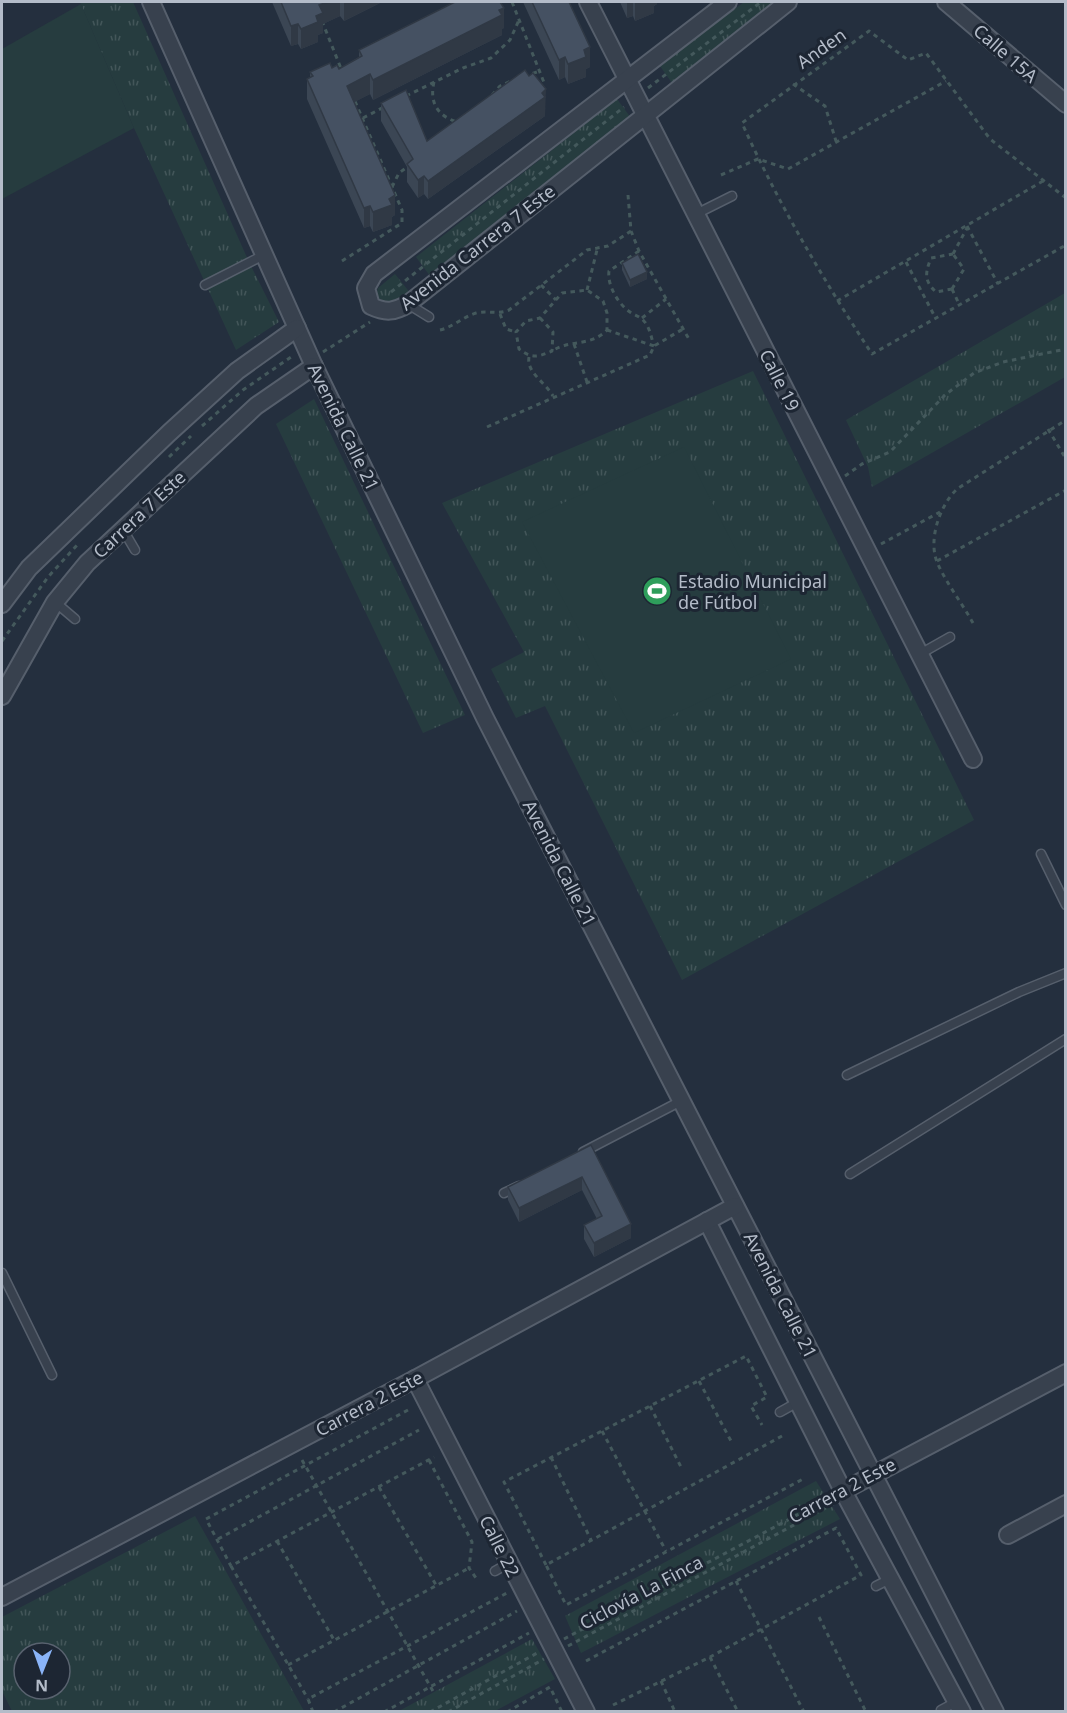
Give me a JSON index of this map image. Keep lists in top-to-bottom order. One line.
{"streets":{"street":["Calle 15A","Avenida Carrera 7 Este","Calle 19","Avenida Calle 21","Carrera 7 Este","Carrera 2 Este","Calle 22"],"path":["Anden","Ciclovía La Finca"]},"crossings":[["Avenida Carrera 7 Este","Calle 19"],["Avenida Calle 21","Carrera 7 Este"],["Avenida Calle 21","Carrera 2 Este"],["Avenida Calle 21","Ciclovía La Finca"],["Carrera 2 Este","Calle 22"],["Carrera 2 Este","Ciclovía La Finca"],["Calle 22","Ciclovía La Finca"]],"places":{"sports":["Estadio Municipal de Fútbol"]},"north":"bottom"}
